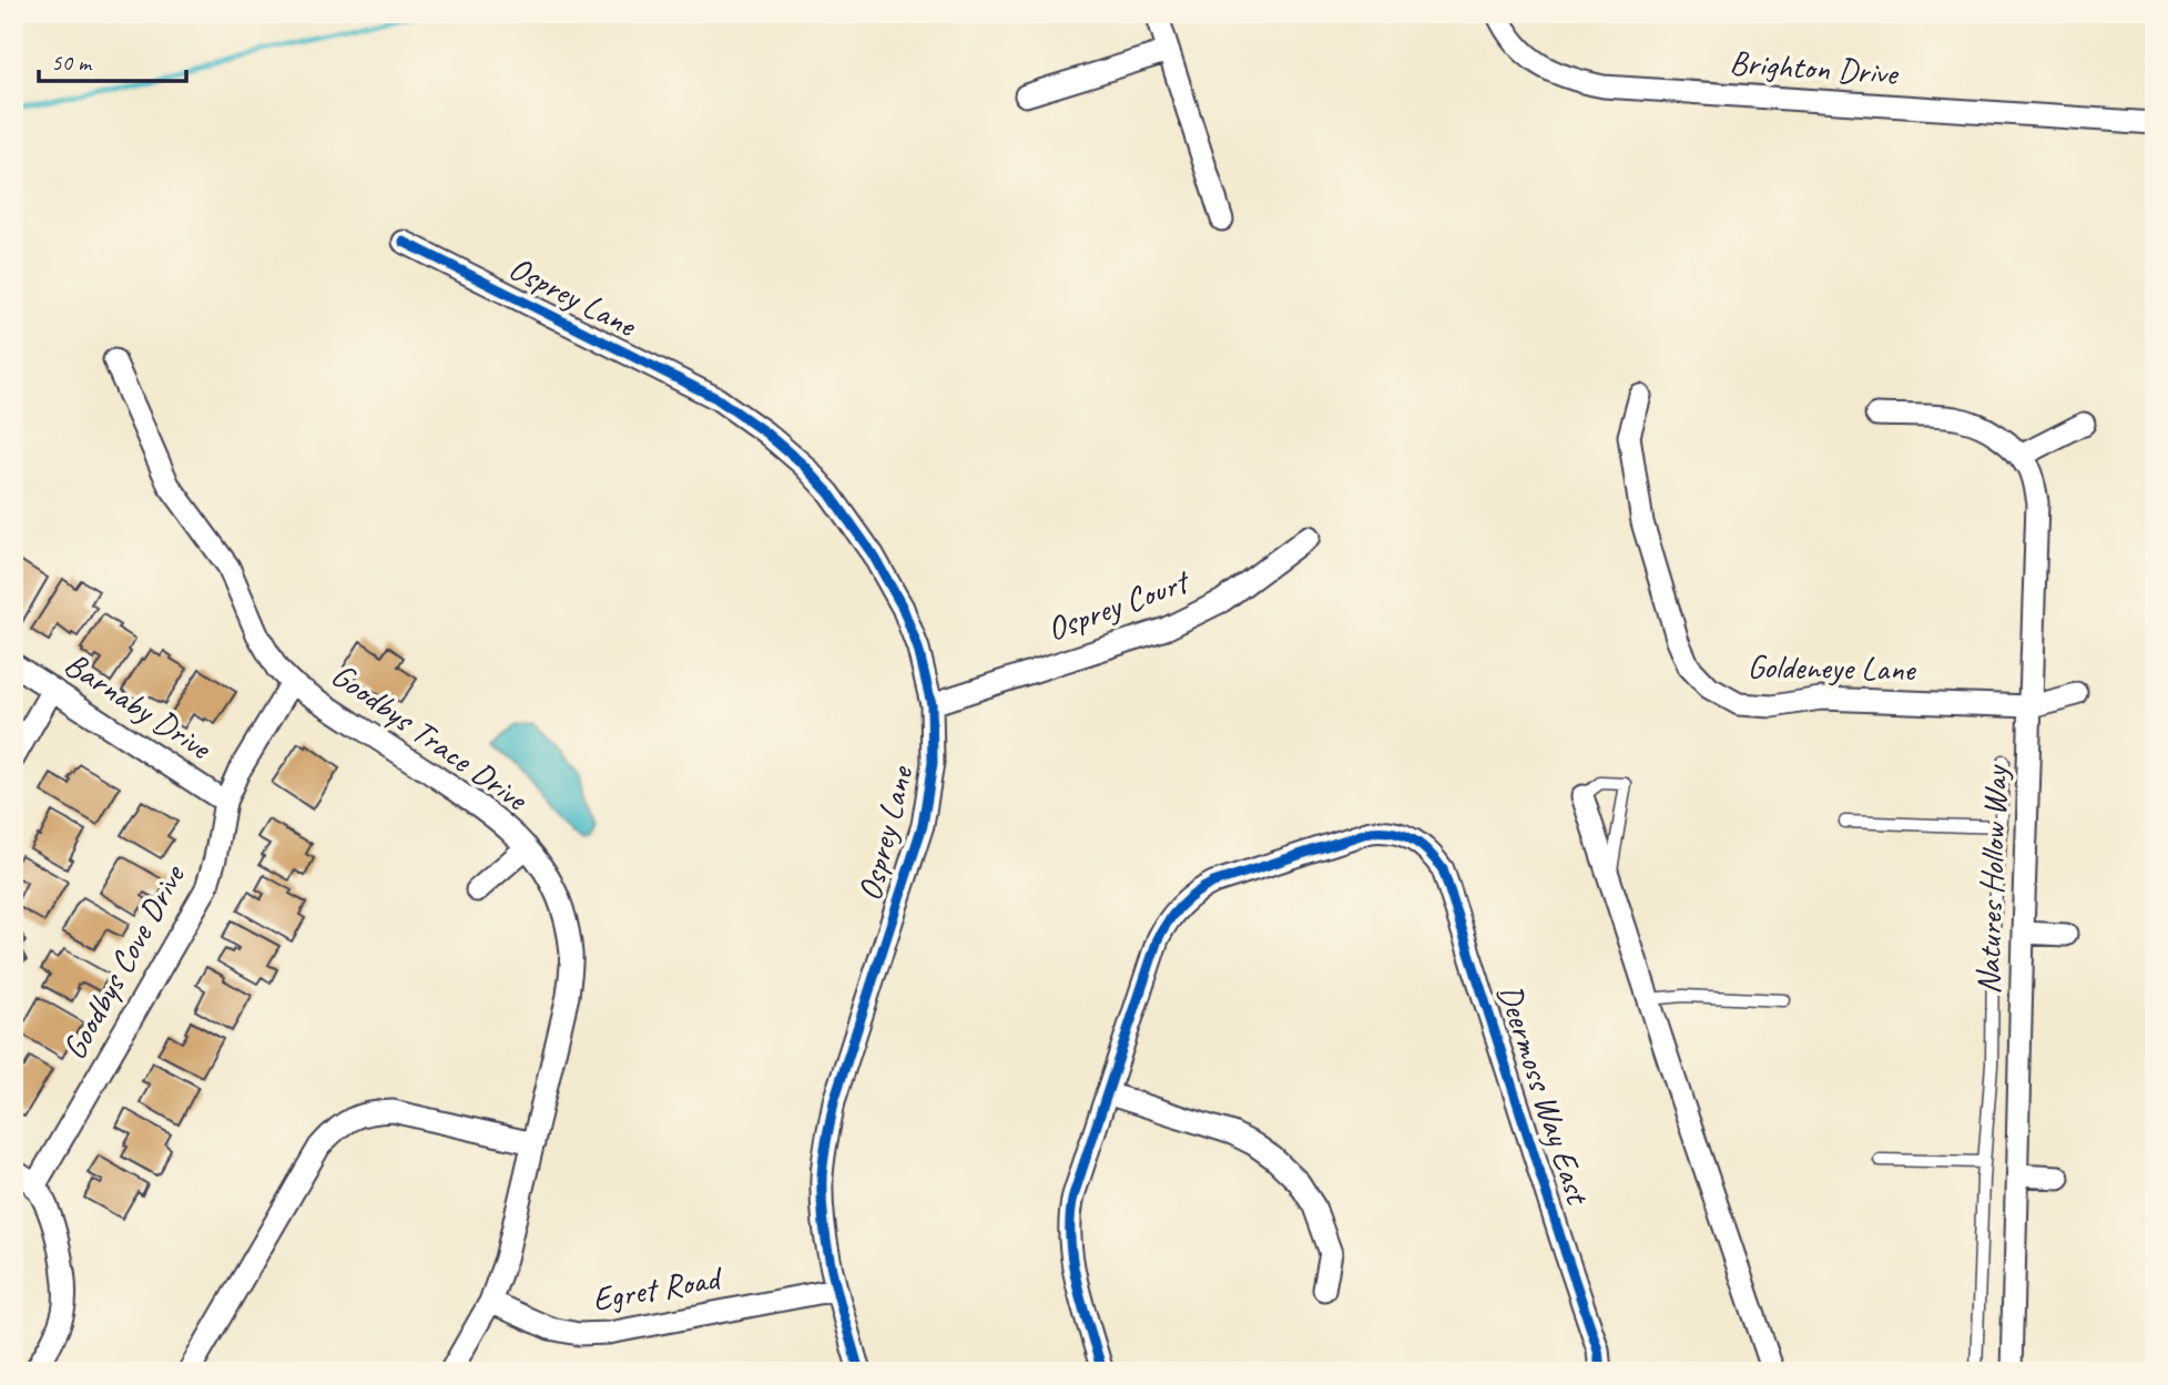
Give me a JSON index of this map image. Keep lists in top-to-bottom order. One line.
{"streets":{"street":["Brighton Drive","Osprey Lane","Osprey Court","Goldeneye Lane","Barnaby Drive","Goodbys Trace Drive","Natures Hollow Way","Goodbys Cove Drive","Deermoss Way East","Egret Road"]},"crossings":[["Osprey Lane","Osprey Court"],["Osprey Lane","Egret Road"],["Goldeneye Lane","Natures Hollow Way"],["Barnaby Drive","Goodbys Cove Drive"],["Goodbys Trace Drive","Goodbys Cove Drive"],["Goodbys Trace Drive","Egret Road"]],"scale_bar":"50 m"}
